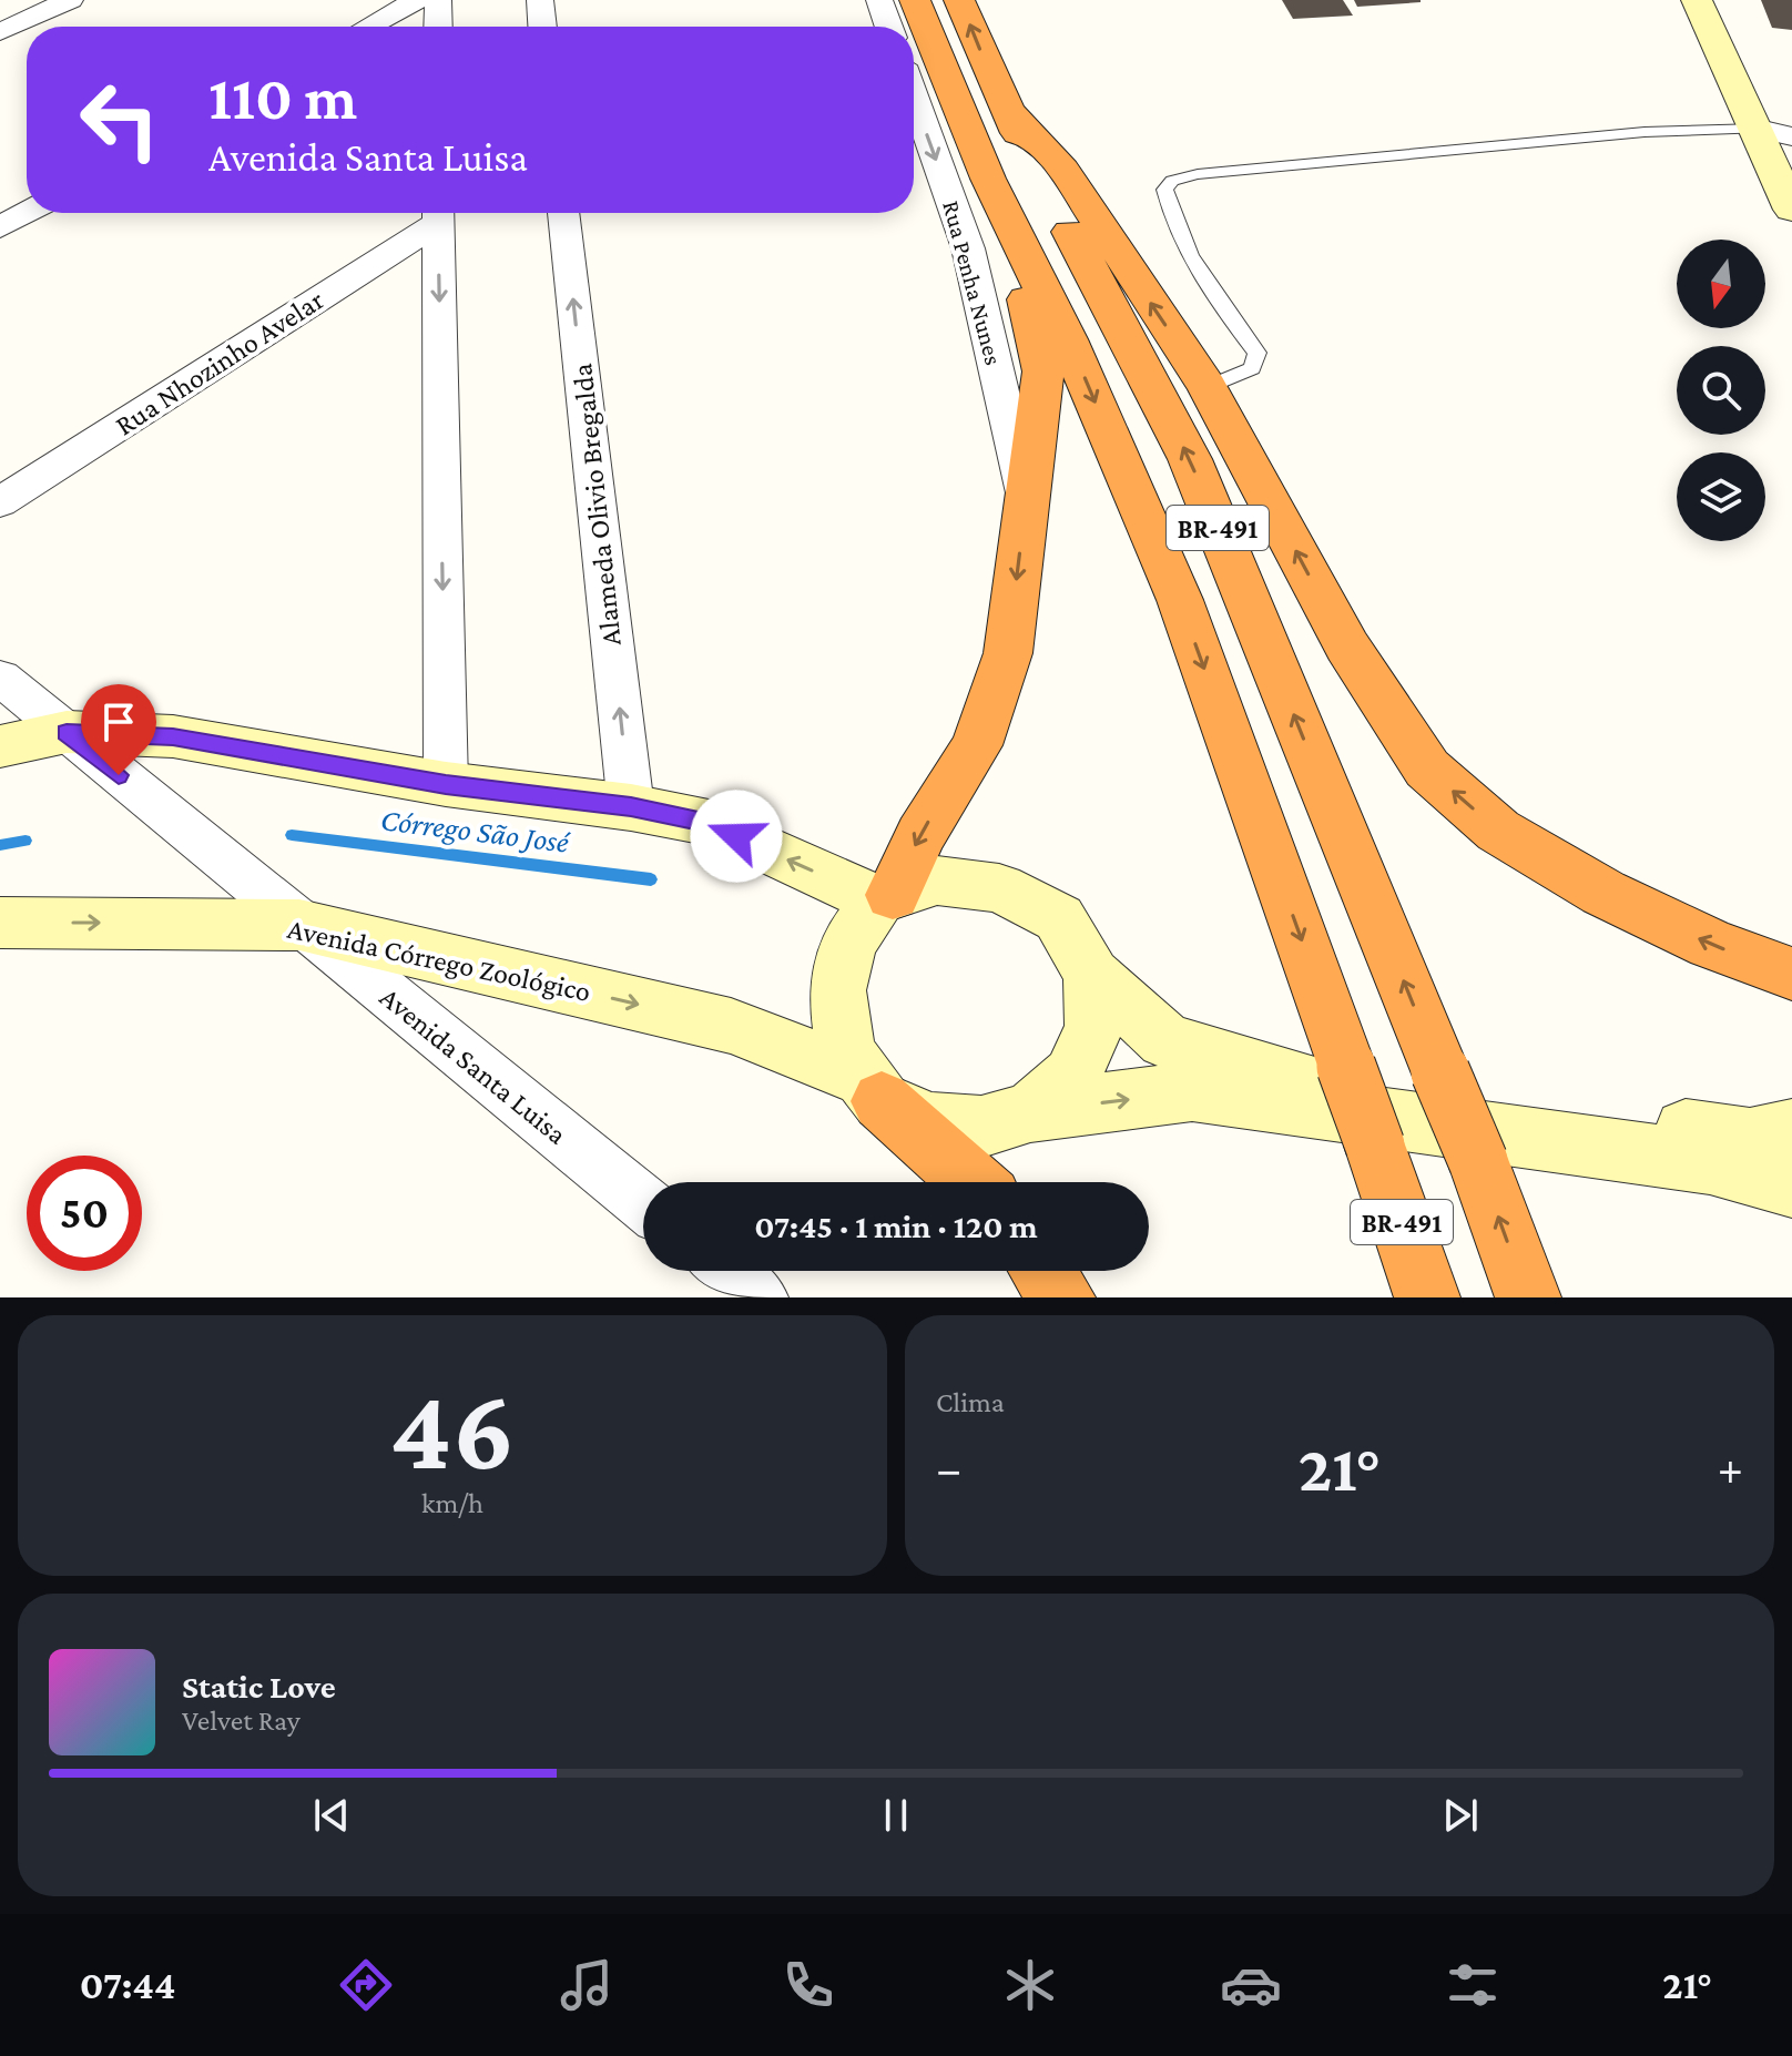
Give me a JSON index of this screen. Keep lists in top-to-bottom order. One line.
{"streets":{"highway":["BR-491"],"main road":["Avenida Córrego Zoológico"],"street":["Rua Penha Nunes","Rua Nhozinho Avelar","Alameda Olivio Bregalda","Avenida Santa Luisa"]},"crossings":[["Avenida Córrego Zoológico","Avenida Santa Luisa"]],"one_way":["Rua Penha Nunes"],"water":["Córrego São José"],"north":"bottom","page":{"turn":["110 m","Avenida Santa Luisa"],"limit":"50","trip":"07:45 · 1 min · 120 m","tile":[["46","km/h"],"Clima"],"heat":["−","21°","+"],"song":["Static Love","Velvet Ray"],"tabs":["07:44","21°"]}}
